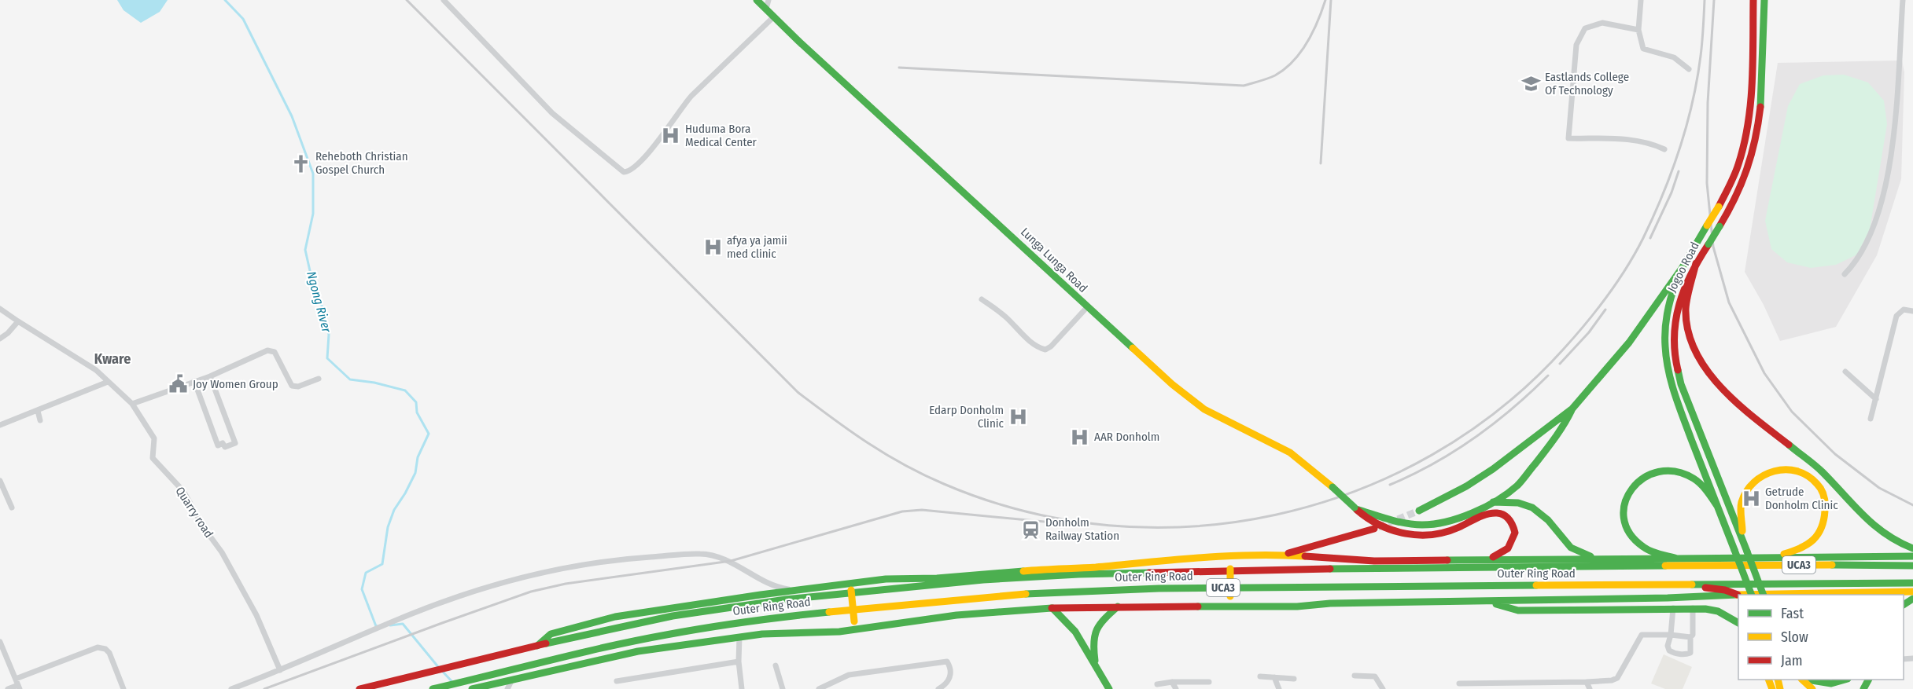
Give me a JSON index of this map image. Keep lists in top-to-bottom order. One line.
{"streets":{"main road":["Lunga Lunga Road","Jogoo Road","UCA3","Outer Ring Road"],"street":["Quarry road"]},"crossings":[["Lunga Lunga Road","Outer Ring Road"]],"districts":["Kware"],"water":["Ngong River"],"places":{"school or university":["Eastlands College Of Technology"],"hospital":["Huduma Bora Medical Center","afya ya jamii med clinic","Edarp Donholm Clinic","AAR Donholm","Getrude Donholm Clinic"],"church":["Reheboth Christian Gospel Church"],"public building":["Joy Women Group"],"station":["Donholm Railway Station"]},"legend":["Fast","Slow","Jam"]}
